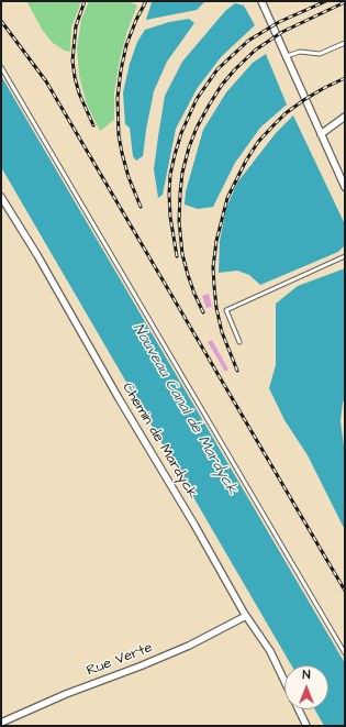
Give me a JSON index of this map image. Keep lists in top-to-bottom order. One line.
{"streets":{"street":["Chemin de Mardyck","Rue Verte"]},"crossings":[["Chemin de Mardyck","Rue Verte"]],"water":["Nouveau Canal de Mardyck"],"north":"top"}
